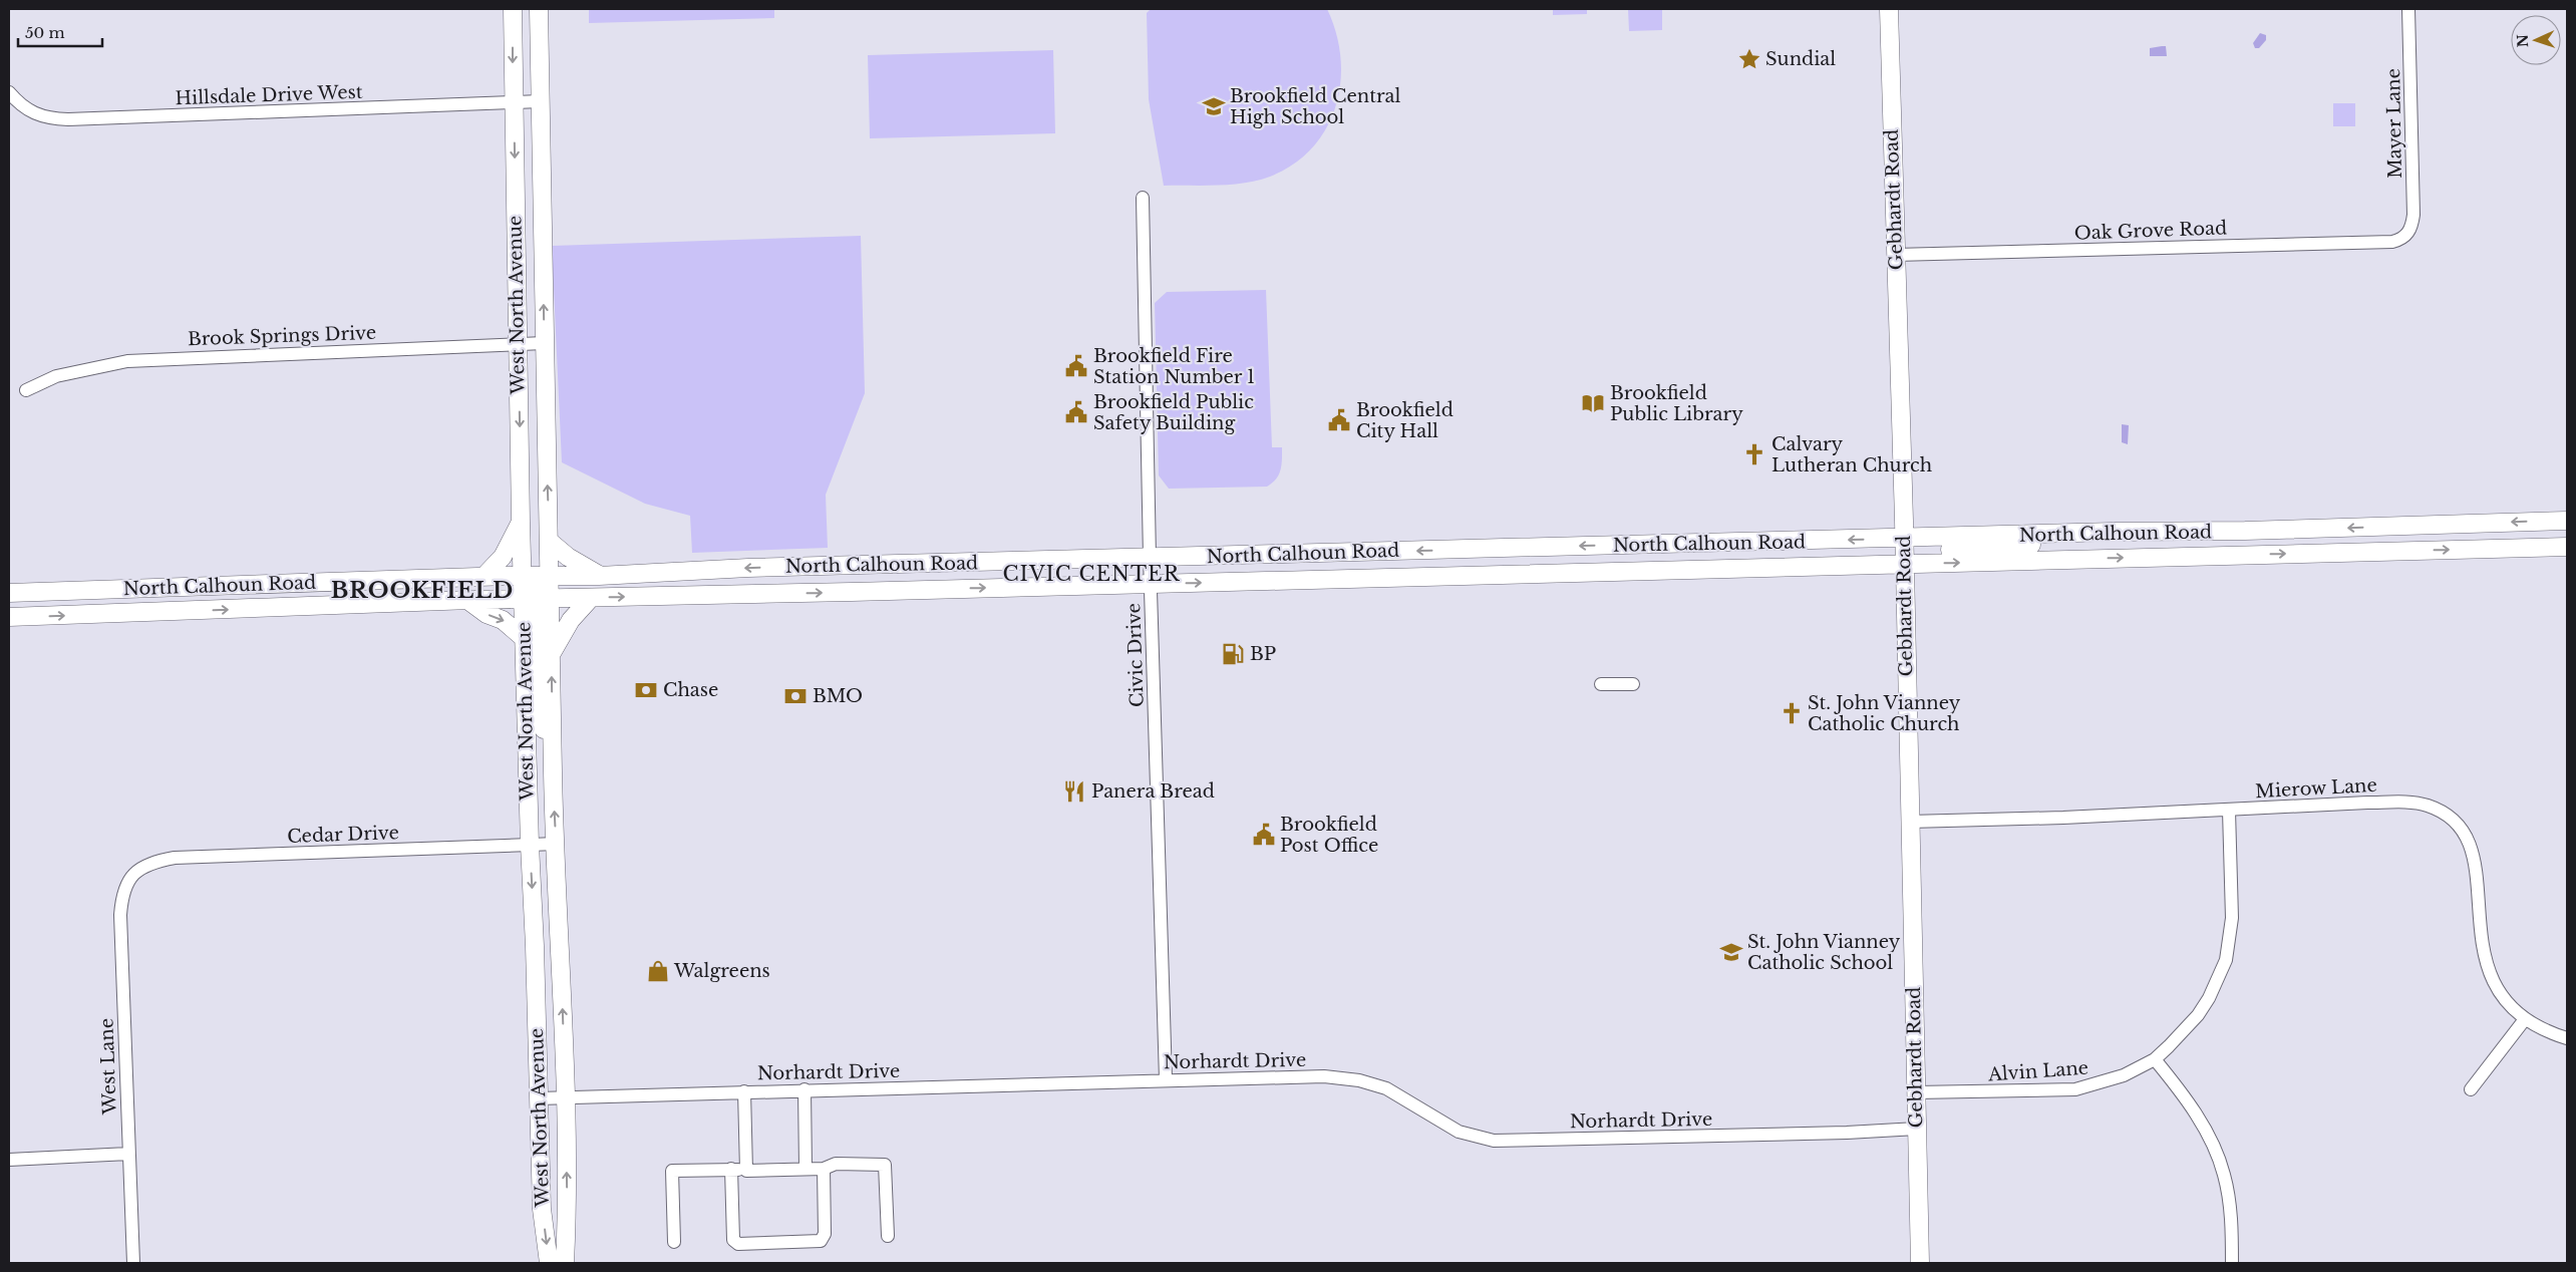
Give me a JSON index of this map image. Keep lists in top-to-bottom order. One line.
{"streets":{"main road":["Gebhardt Road","West North Avenue","North Calhoun Road"],"street":["Hillsdale Drive West","Mayer Lane","Oak Grove Road","Brook Springs Drive","Civic Drive","Mierow Lane","Cedar Drive","Norhardt Drive","West Lane","Alvin Lane"]},"crossings":[["Hillsdale Drive West","West North Avenue"],["Mayer Lane","Oak Grove Road"],["Gebhardt Road","Oak Grove Road"],["Gebhardt Road","North Calhoun Road"],["Gebhardt Road","Mierow Lane"],["Gebhardt Road","Norhardt Drive"],["Gebhardt Road","Alvin Lane"],["West North Avenue","Brook Springs Drive"],["West North Avenue","North Calhoun Road"],["West North Avenue","Cedar Drive"],["West North Avenue","Norhardt Drive"],["North Calhoun Road","Civic Drive"],["Civic Drive","Norhardt Drive"],["Mierow Lane","Alvin Lane"],["Cedar Drive","West Lane"]],"districts":["CIVIC CENTER","BROOKFIELD"],"places":{"place":["Sundial"],"school or university":["Brookfield Central High School","St. John Vianney Catholic School"],"public building":["Brookfield Fire Station Number 1","Brookfield Public Safety Building","Brookfield City Hall","Brookfield Post Office"],"library":["Brookfield Public Library"],"church":["Calvary Lutheran Church","St. John Vianney Catholic Church"],"fuel station":["BP"],"bank":["Chase","BMO"],"restaurant":["Panera Bread"],"shop":["Walgreens"]},"scale_bar":"50 m","north":"left"}
